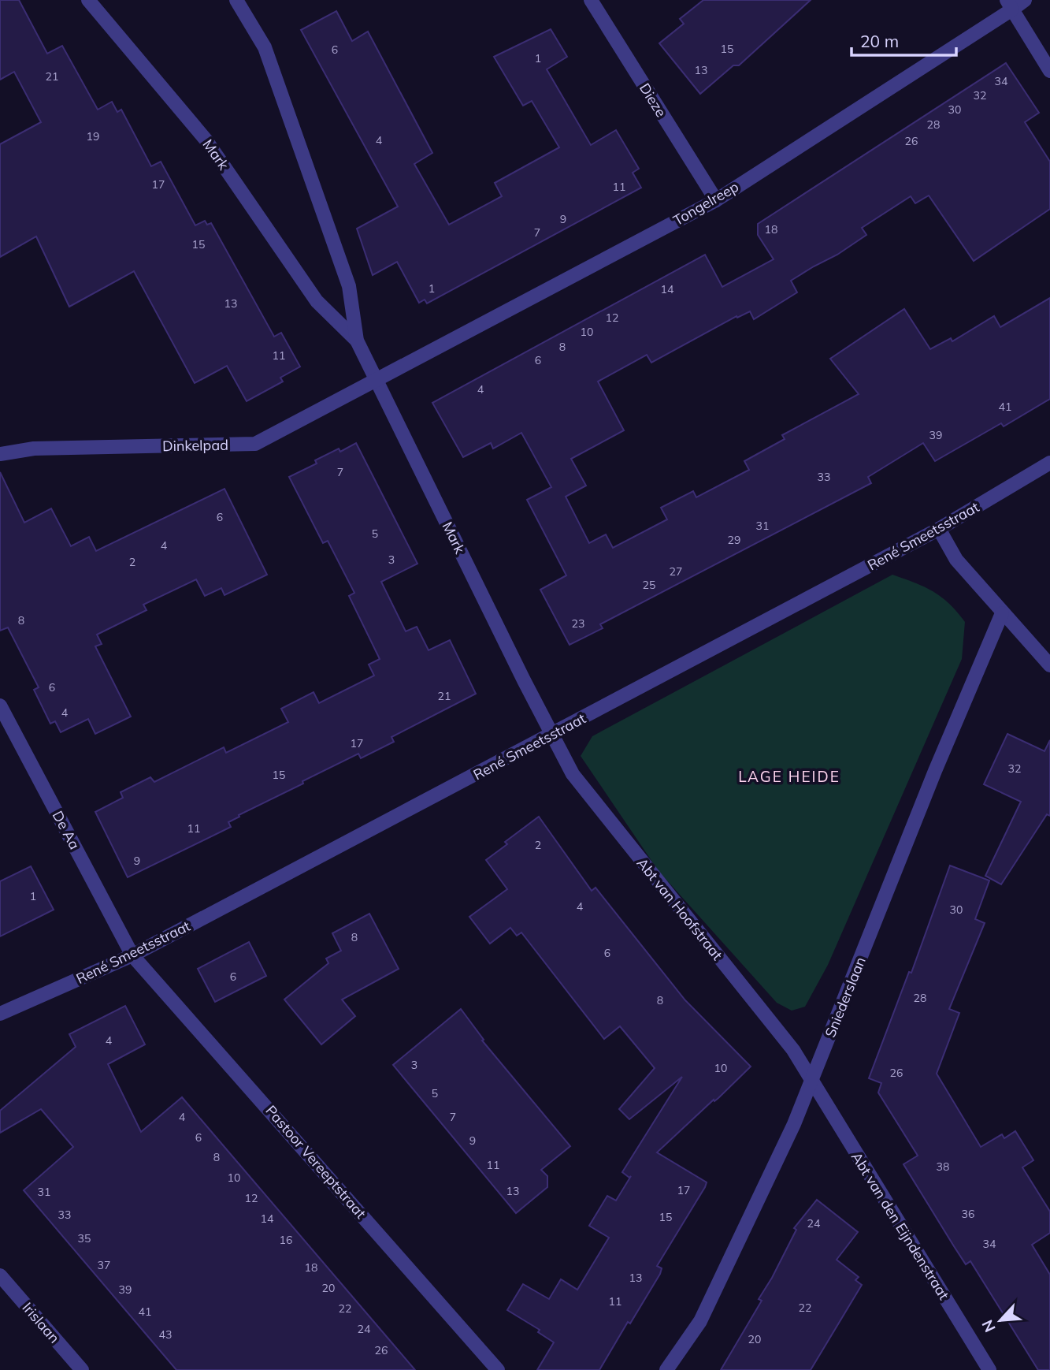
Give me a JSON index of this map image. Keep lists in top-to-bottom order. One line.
{"streets":{"street":["Dieze","Mark","Tongelreep","Dinkelpad","René Smeetsstraat","De Aa","Abt van Hoofstraat","Sniederslaan","Pastoor Vereeptstraat","Abt van den Eijndenstraat","Irislaan"]},"crossings":[["Dieze","Tongelreep"],["Mark","Tongelreep"],["Mark","Dinkelpad"],["Mark","René Smeetsstraat"],["Mark","Abt van Hoofstraat"],["Tongelreep","Dinkelpad"],["René Smeetsstraat","De Aa"],["René Smeetsstraat","Abt van Hoofstraat"],["René Smeetsstraat","Pastoor Vereeptstraat"],["De Aa","Pastoor Vereeptstraat"],["Abt van Hoofstraat","Sniederslaan"],["Abt van Hoofstraat","Abt van den Eijndenstraat"],["Sniederslaan","Abt van den Eijndenstraat"]],"districts":["LAGE HEIDE"],"house_numbers":["15","6","1","13","21","34","32","30","28","19","4","26","17","11","9","18","7","15","1","14","13","12","10","8","11","6","4","41","39","7","33","6","31","5","29","4","3","2","27","25","8","23","6","21","4","17","32","15","11","2","9","1","4","30","8","6","6","28","8","4","3","10","26","5","4","7","6","9","8","11","38","10","17","13","31","12","36","33","15","14","24","35","16","34","37","18","13","20","39","11","22","22","41","24","43","20","26"],"scale_bar":"20 m","north":"bottom left"}
